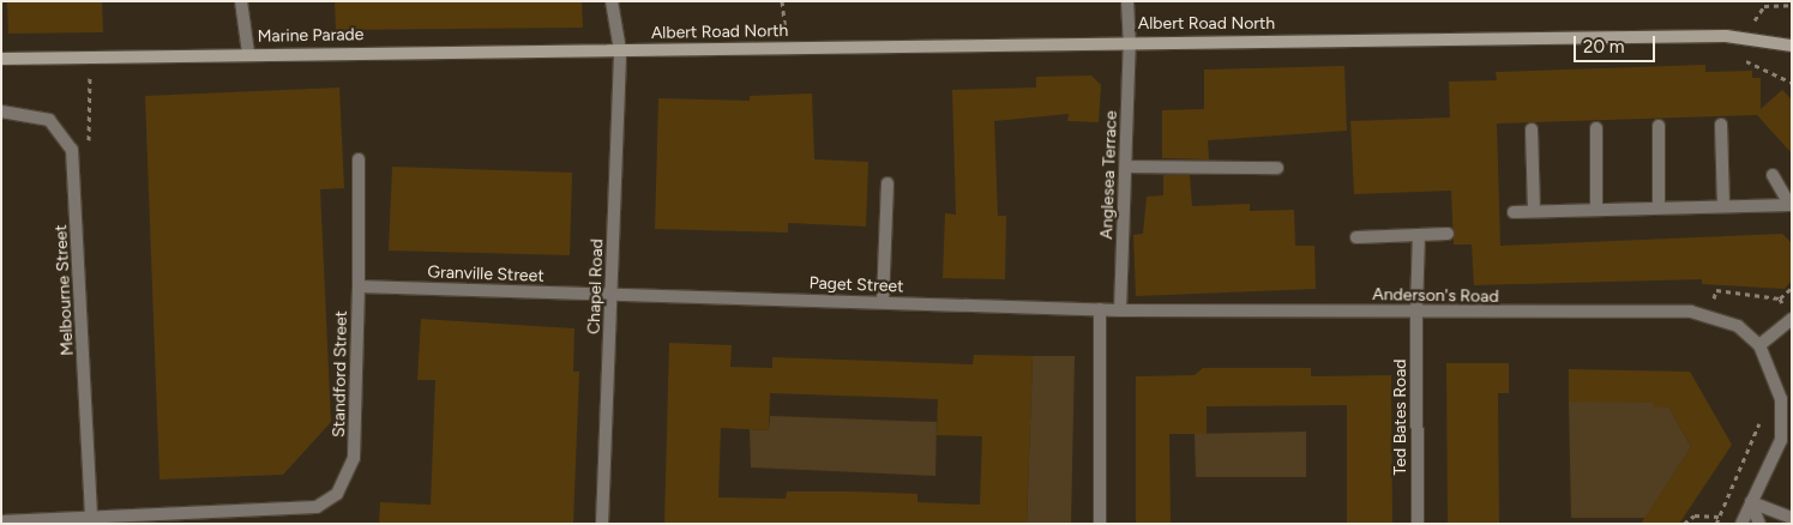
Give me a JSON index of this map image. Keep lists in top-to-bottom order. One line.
{"streets":{"main road":["Albert Road North","Marine Parade"],"street":["Anglesea Terrace","Granville Street","Paget Street","Chapel Road","Melbourne Street","Anderson's Road","Standford Street","Ted Bates Road"]},"crossings":[["Albert Road North","Marine Parade"],["Albert Road North","Anglesea Terrace"],["Albert Road North","Chapel Road"],["Marine Parade","Chapel Road"],["Anglesea Terrace","Anderson's Road"],["Granville Street","Paget Street"],["Granville Street","Chapel Road"],["Granville Street","Standford Street"],["Paget Street","Chapel Road"],["Paget Street","Anderson's Road"],["Melbourne Street","Standford Street"],["Anderson's Road","Ted Bates Road"]],"scale_bar":"20 m"}
